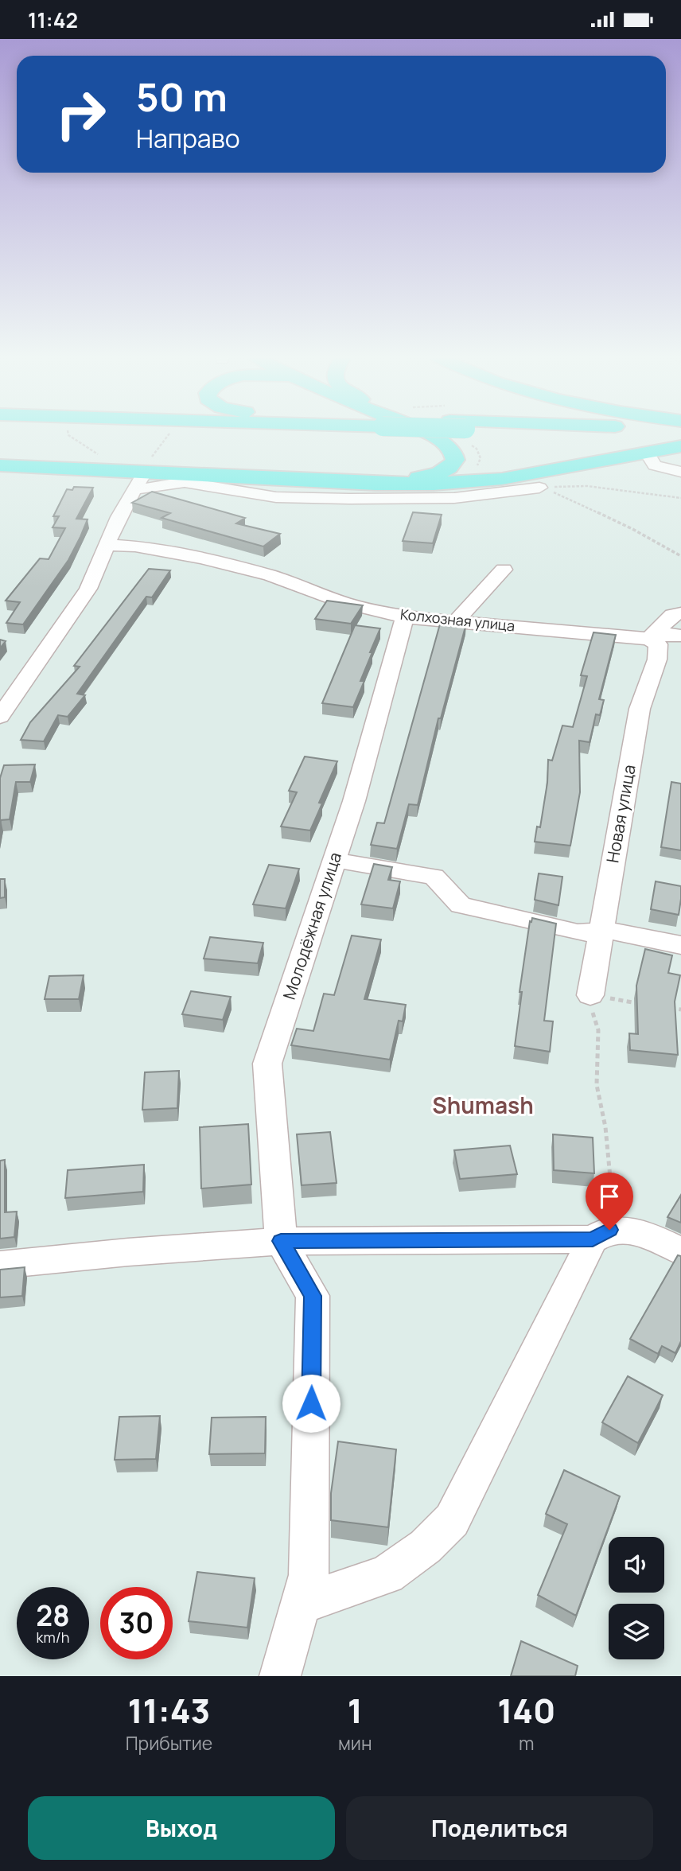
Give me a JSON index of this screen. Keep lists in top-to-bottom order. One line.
{"streets":{"street":["Колхозная улица","Новая улица","Молодёжная улица"]},"crossings":[["Колхозная улица","Новая улица"],["Колхозная улица","Молодёжная улица"]],"districts":["Shumash"],"page":{"status":"11:42","turn":["50 m","Направо"],"speed":"28 km/h","limit":"30","eta":["11:43","Прибытие","1","мин","140","m"],"buttons":["Выход","Поделиться"]}}
